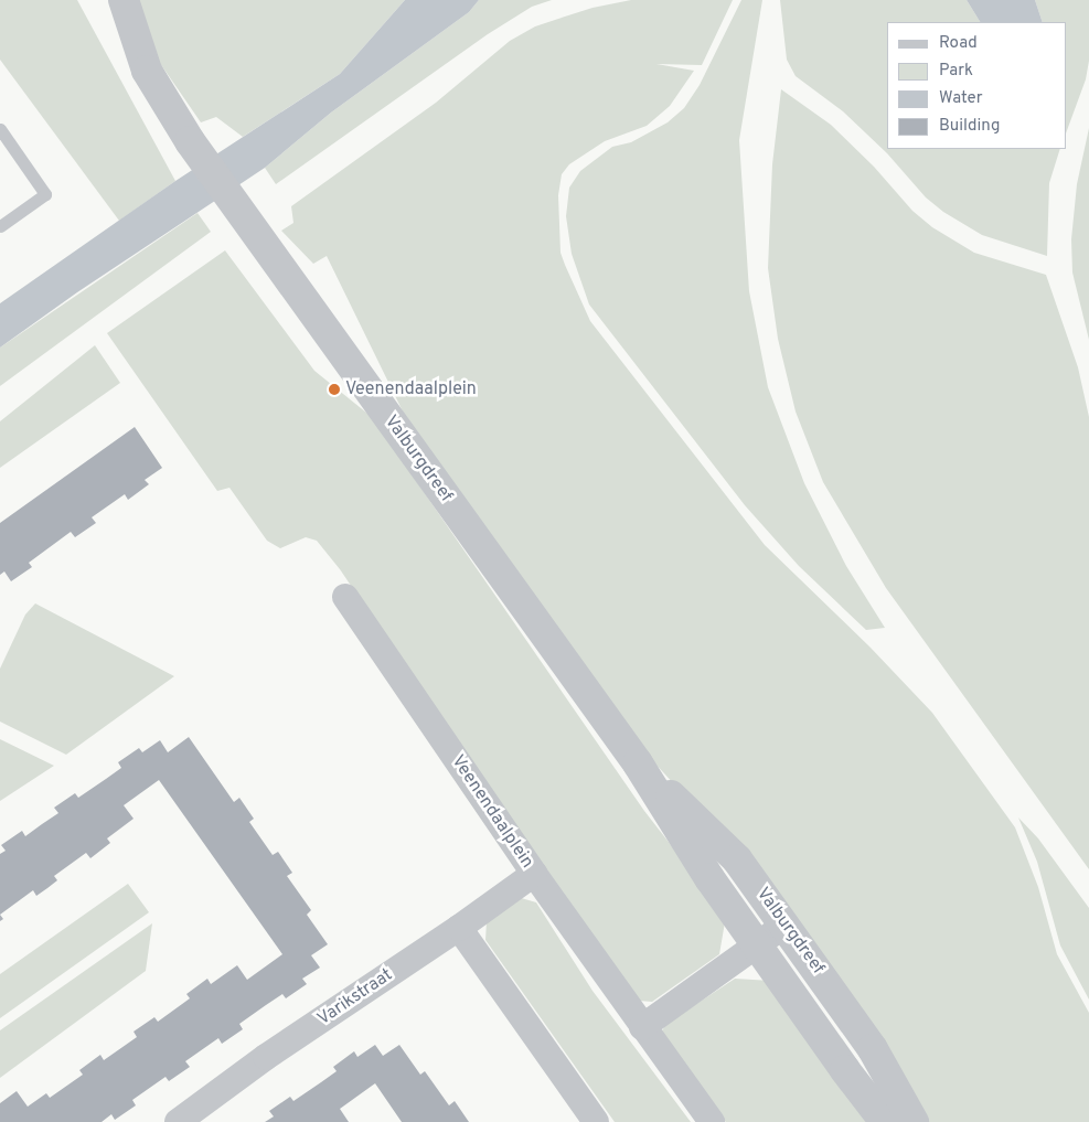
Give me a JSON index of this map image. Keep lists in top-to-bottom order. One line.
{"streets":{"street":["Valburgdreef","Veenendaalplein","Varikstraat"]},"crossings":[["Veenendaalplein","Varikstraat"]],"places":["Veenendaalplein"],"legend":["Road","Park","Water","Building"]}
